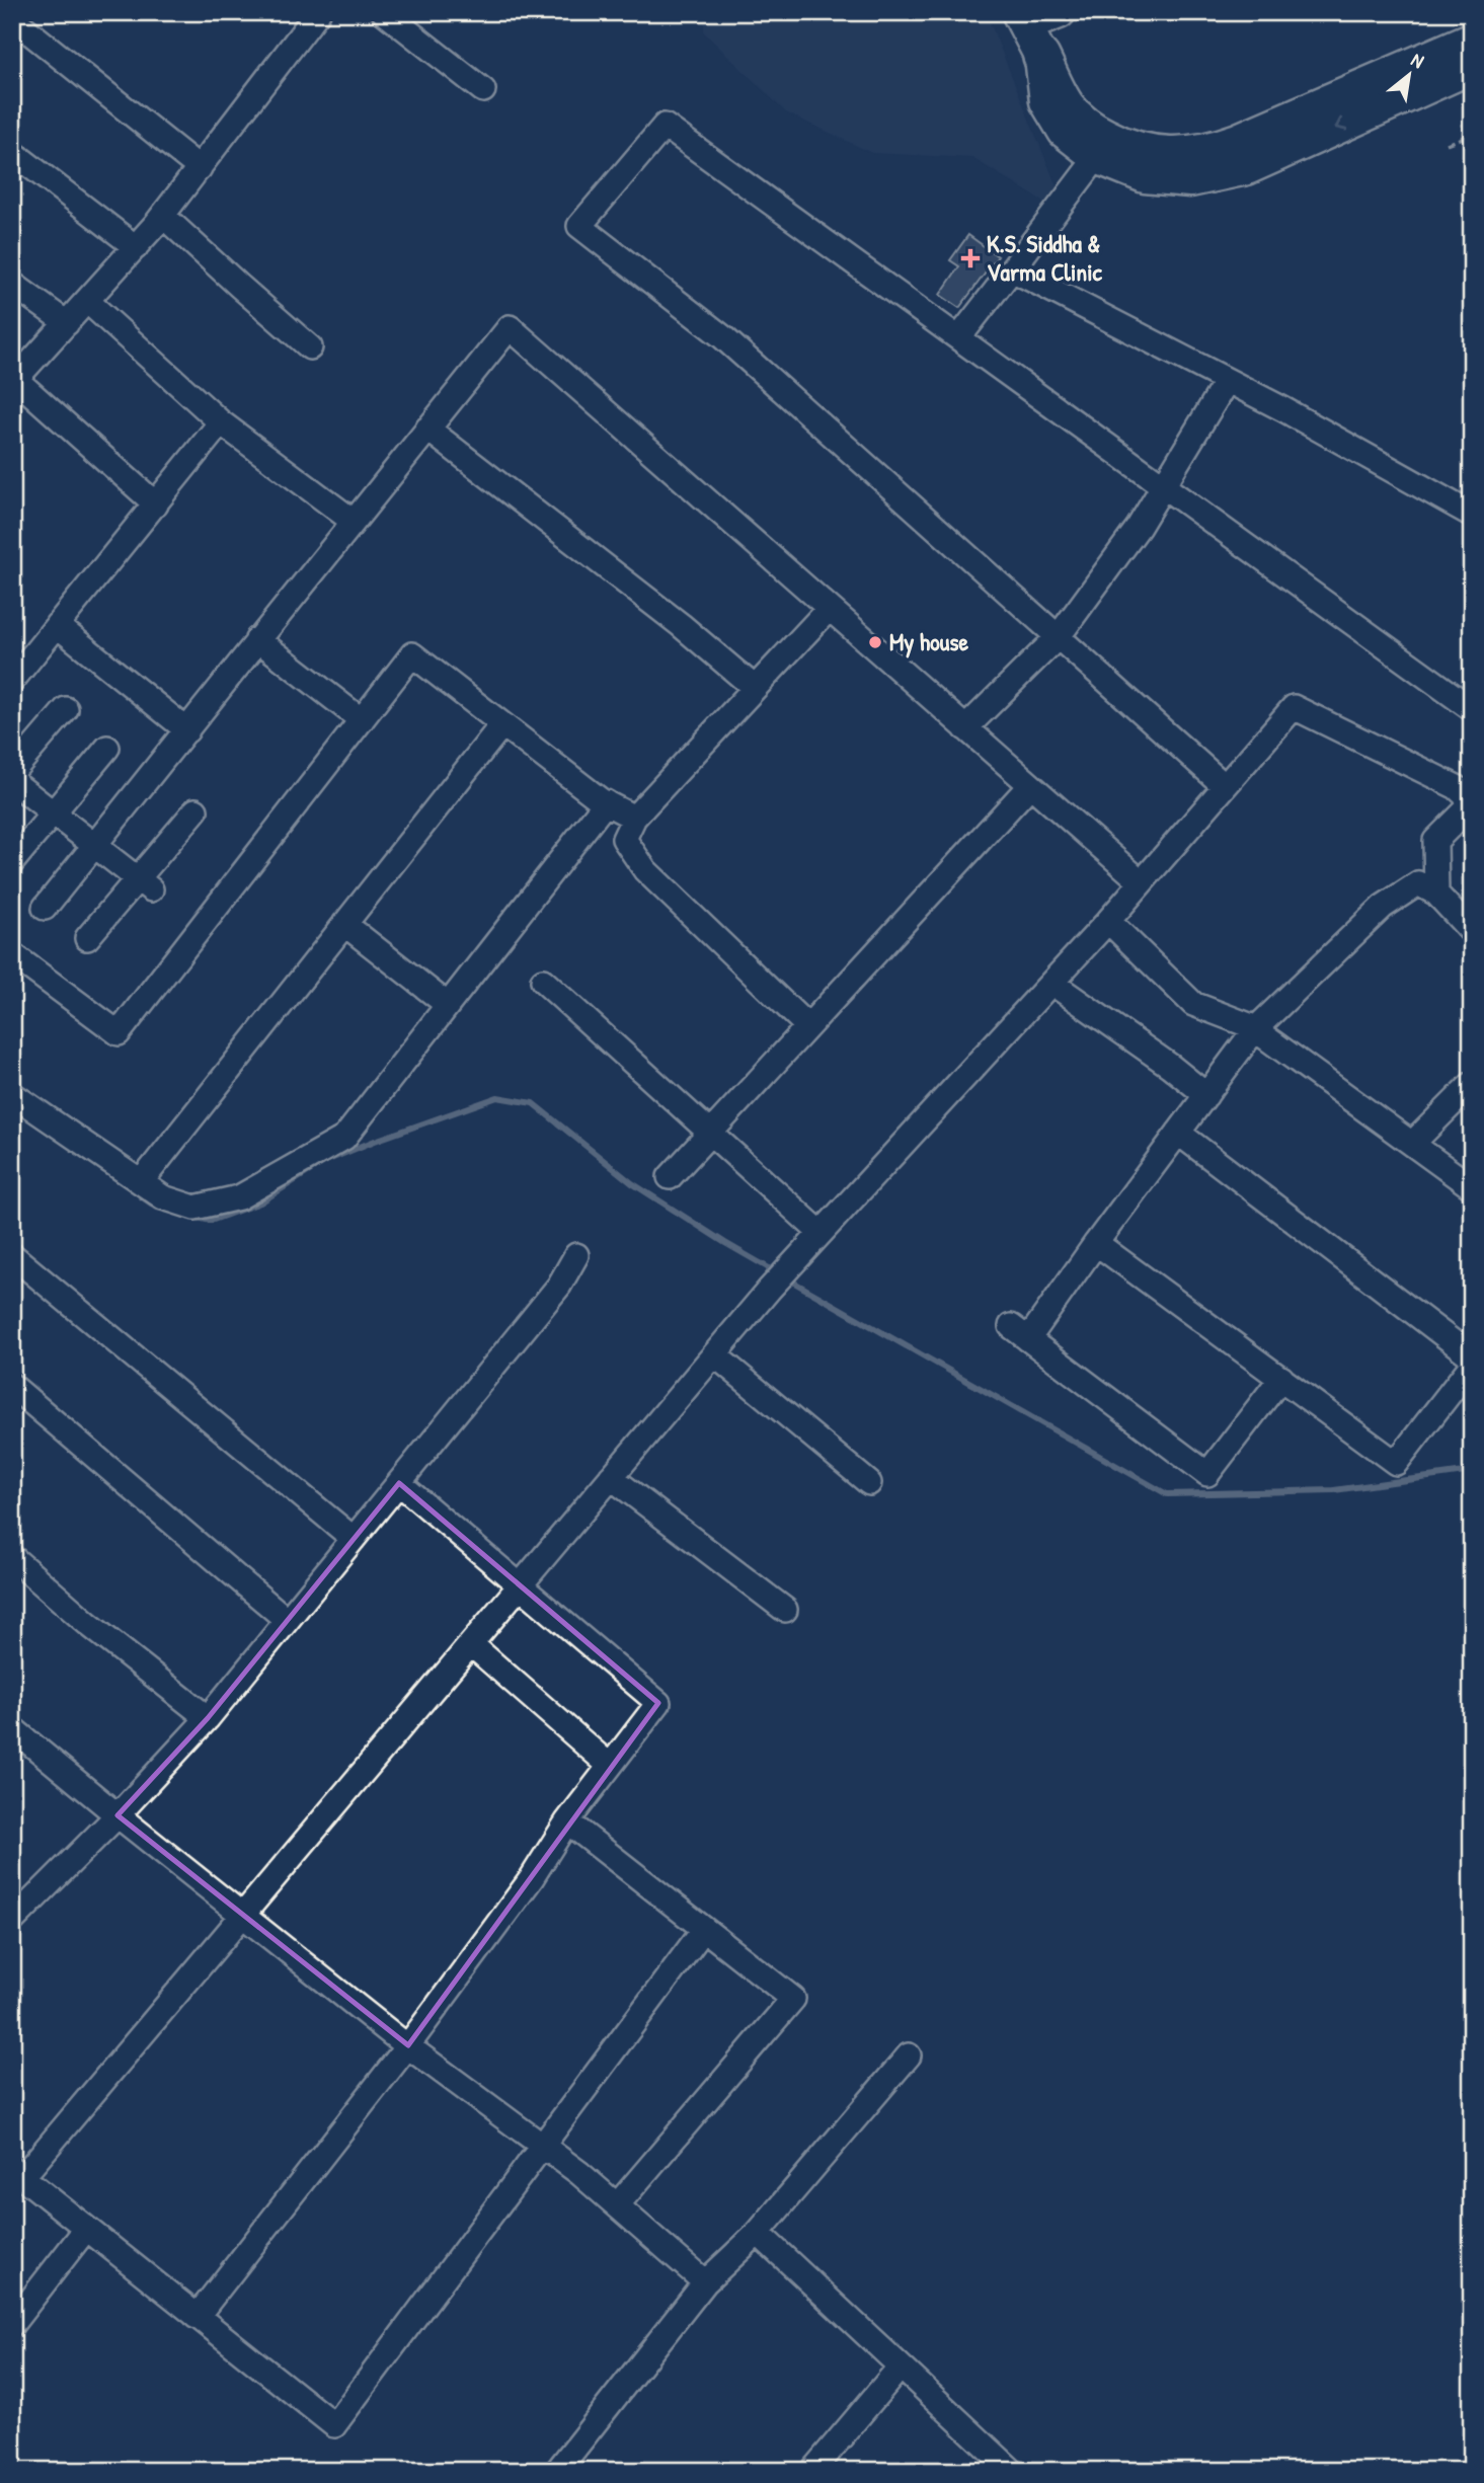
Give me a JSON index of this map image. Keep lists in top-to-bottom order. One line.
{"places":{"health":["K.S. Siddha & Varma Clinic"],"other":["My house"]},"north":"top right"}
